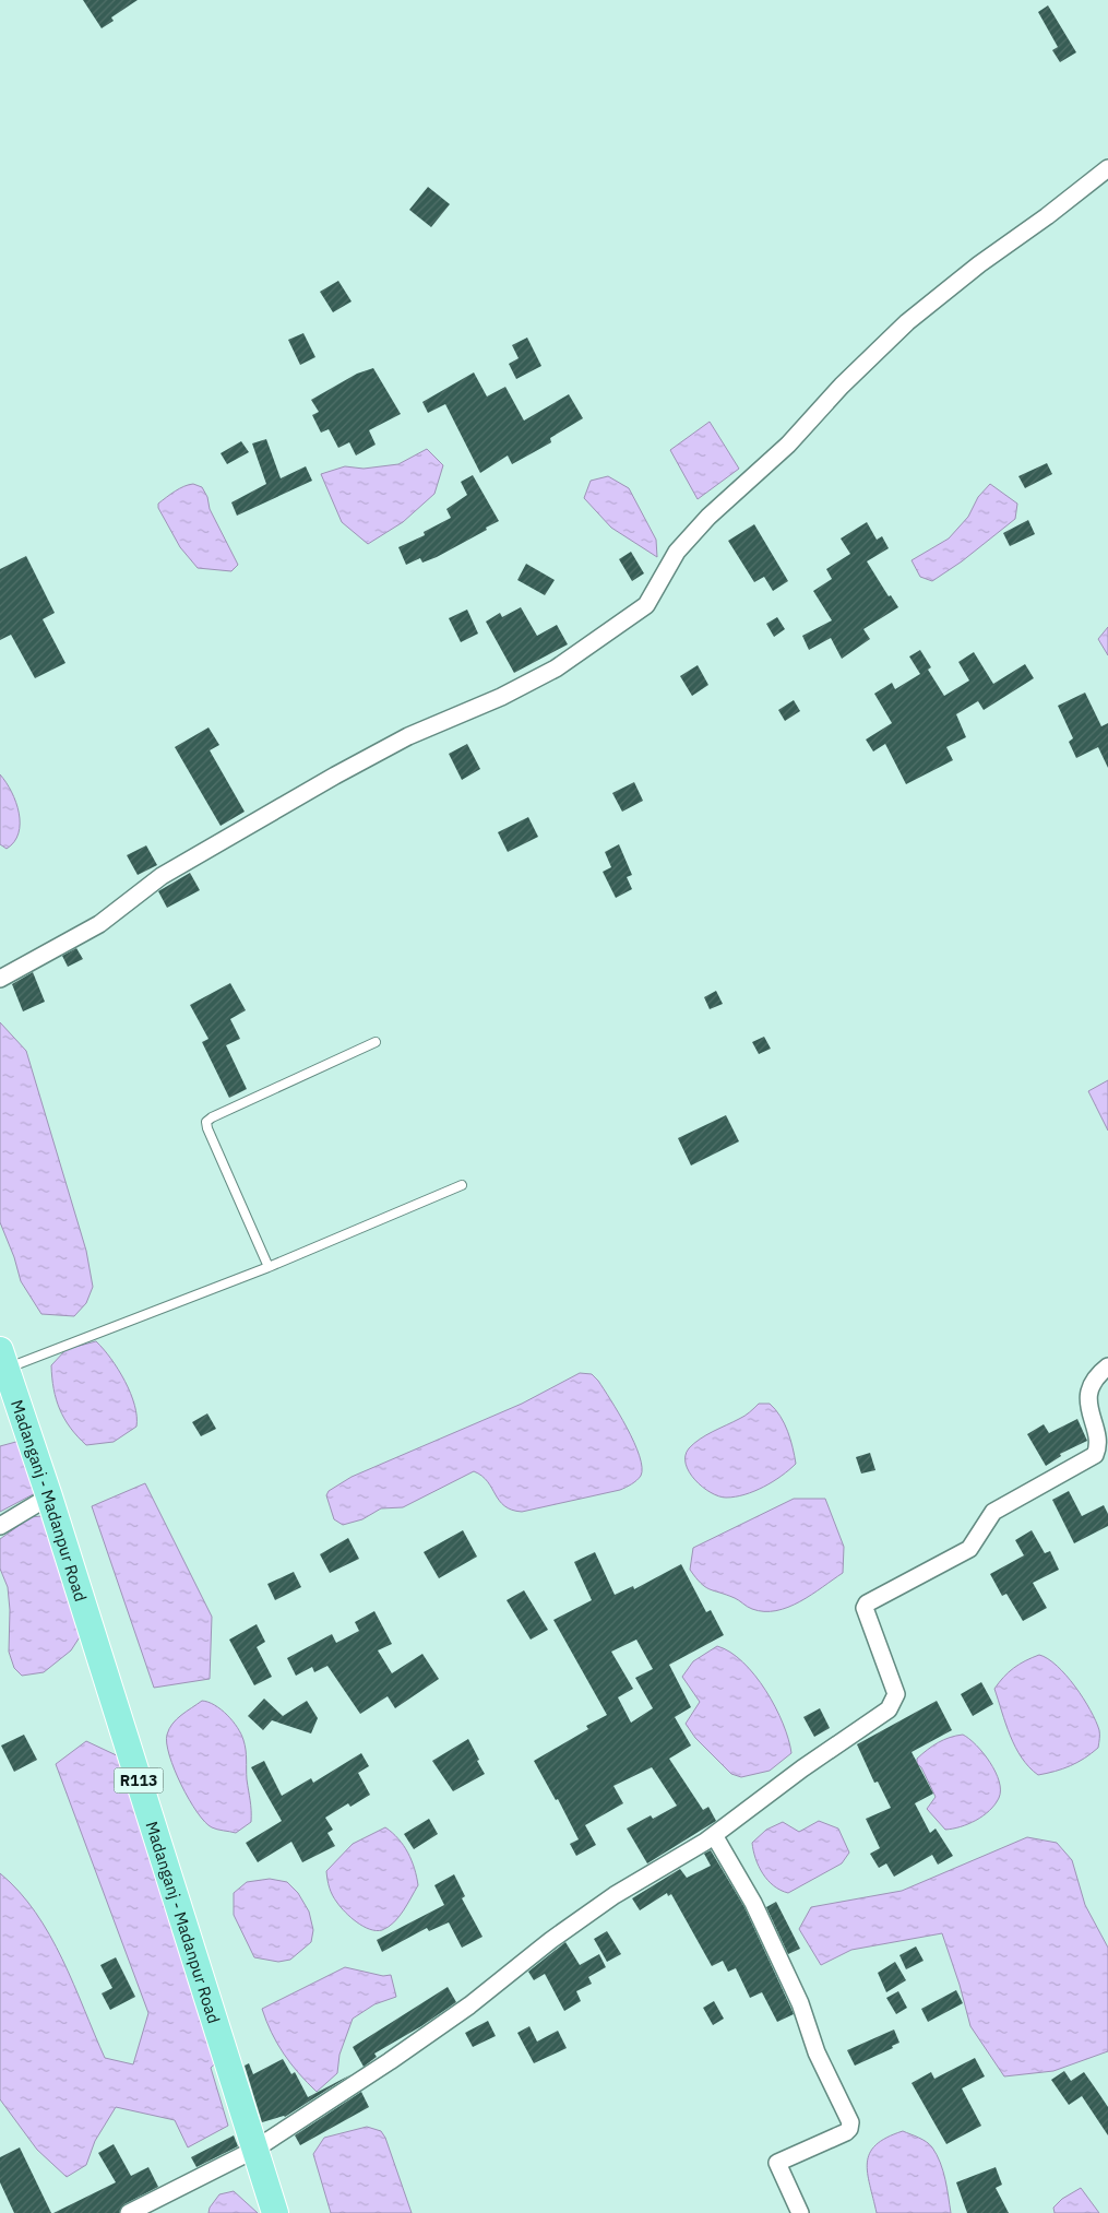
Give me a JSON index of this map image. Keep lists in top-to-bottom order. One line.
{"streets":{"main road":["Madanganj - Madanpur Road","R113"]}}
